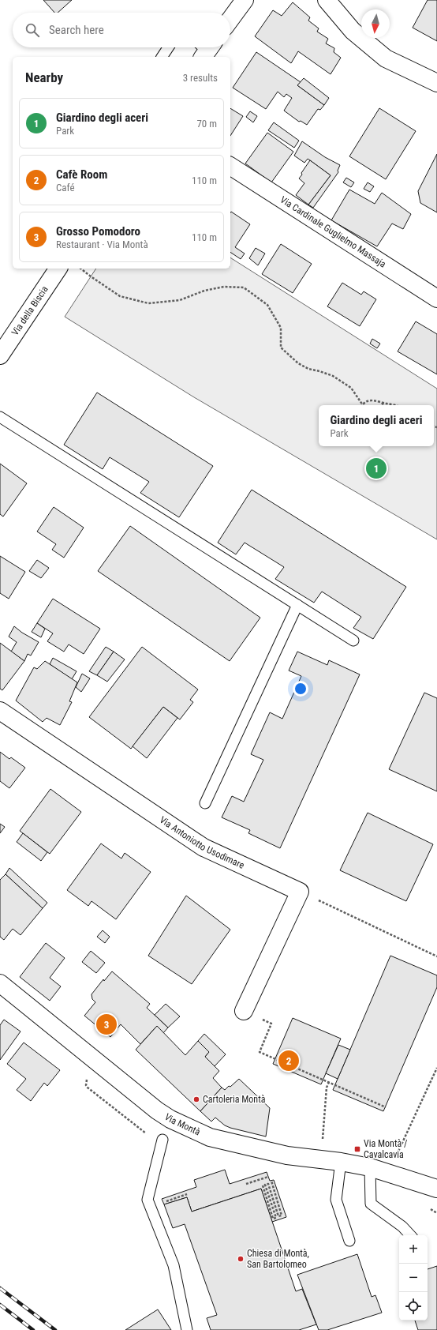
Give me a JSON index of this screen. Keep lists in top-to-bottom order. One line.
{"streets":{"street":["Via Cardinale Guglielmo Massaja","Via della Biscia","Via Antoniotto Usodimare","Via Montà"]},"places":{"other":["Cartoleria Montà","Chiesa di Montà, San Bartolomeo"],"transit":["Via Montà / Cavalcavia"]},"north":"bottom","page":{"search":"Search here","heading":["Nearby","3 results"],"list":[{"mark":"1","name":"Giardino degli aceri","note":"Park","value":"70 m"},{"mark":"2","name":"Cafè Room","note":"Café","value":"110 m"},{"mark":"3","name":"Grosso Pomodoro","note":"Restaurant · Via Montà","value":"110 m"}],"popup":["Giardino degli aceri","Park"],"pins":["1","3","2"],"map_buttons":["+","−"]}}
